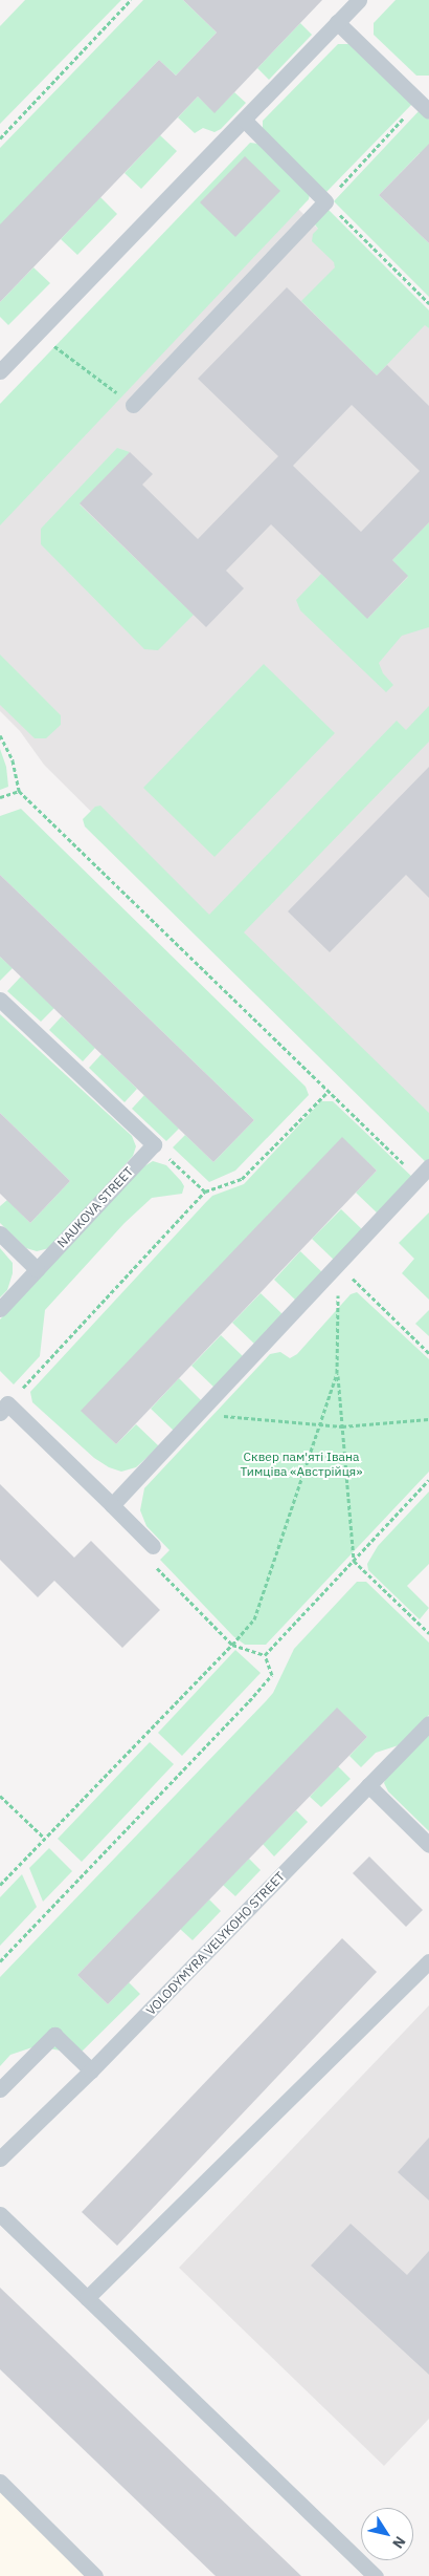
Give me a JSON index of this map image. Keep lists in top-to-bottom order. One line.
{"streets":{"lane":["NAUKOVA STREET","VOLODYMYRA VELYKOHO STREET"]},"parks":["Сквер пам'яті Івана Тимціва «Австрійця»"],"north":"bottom right"}
